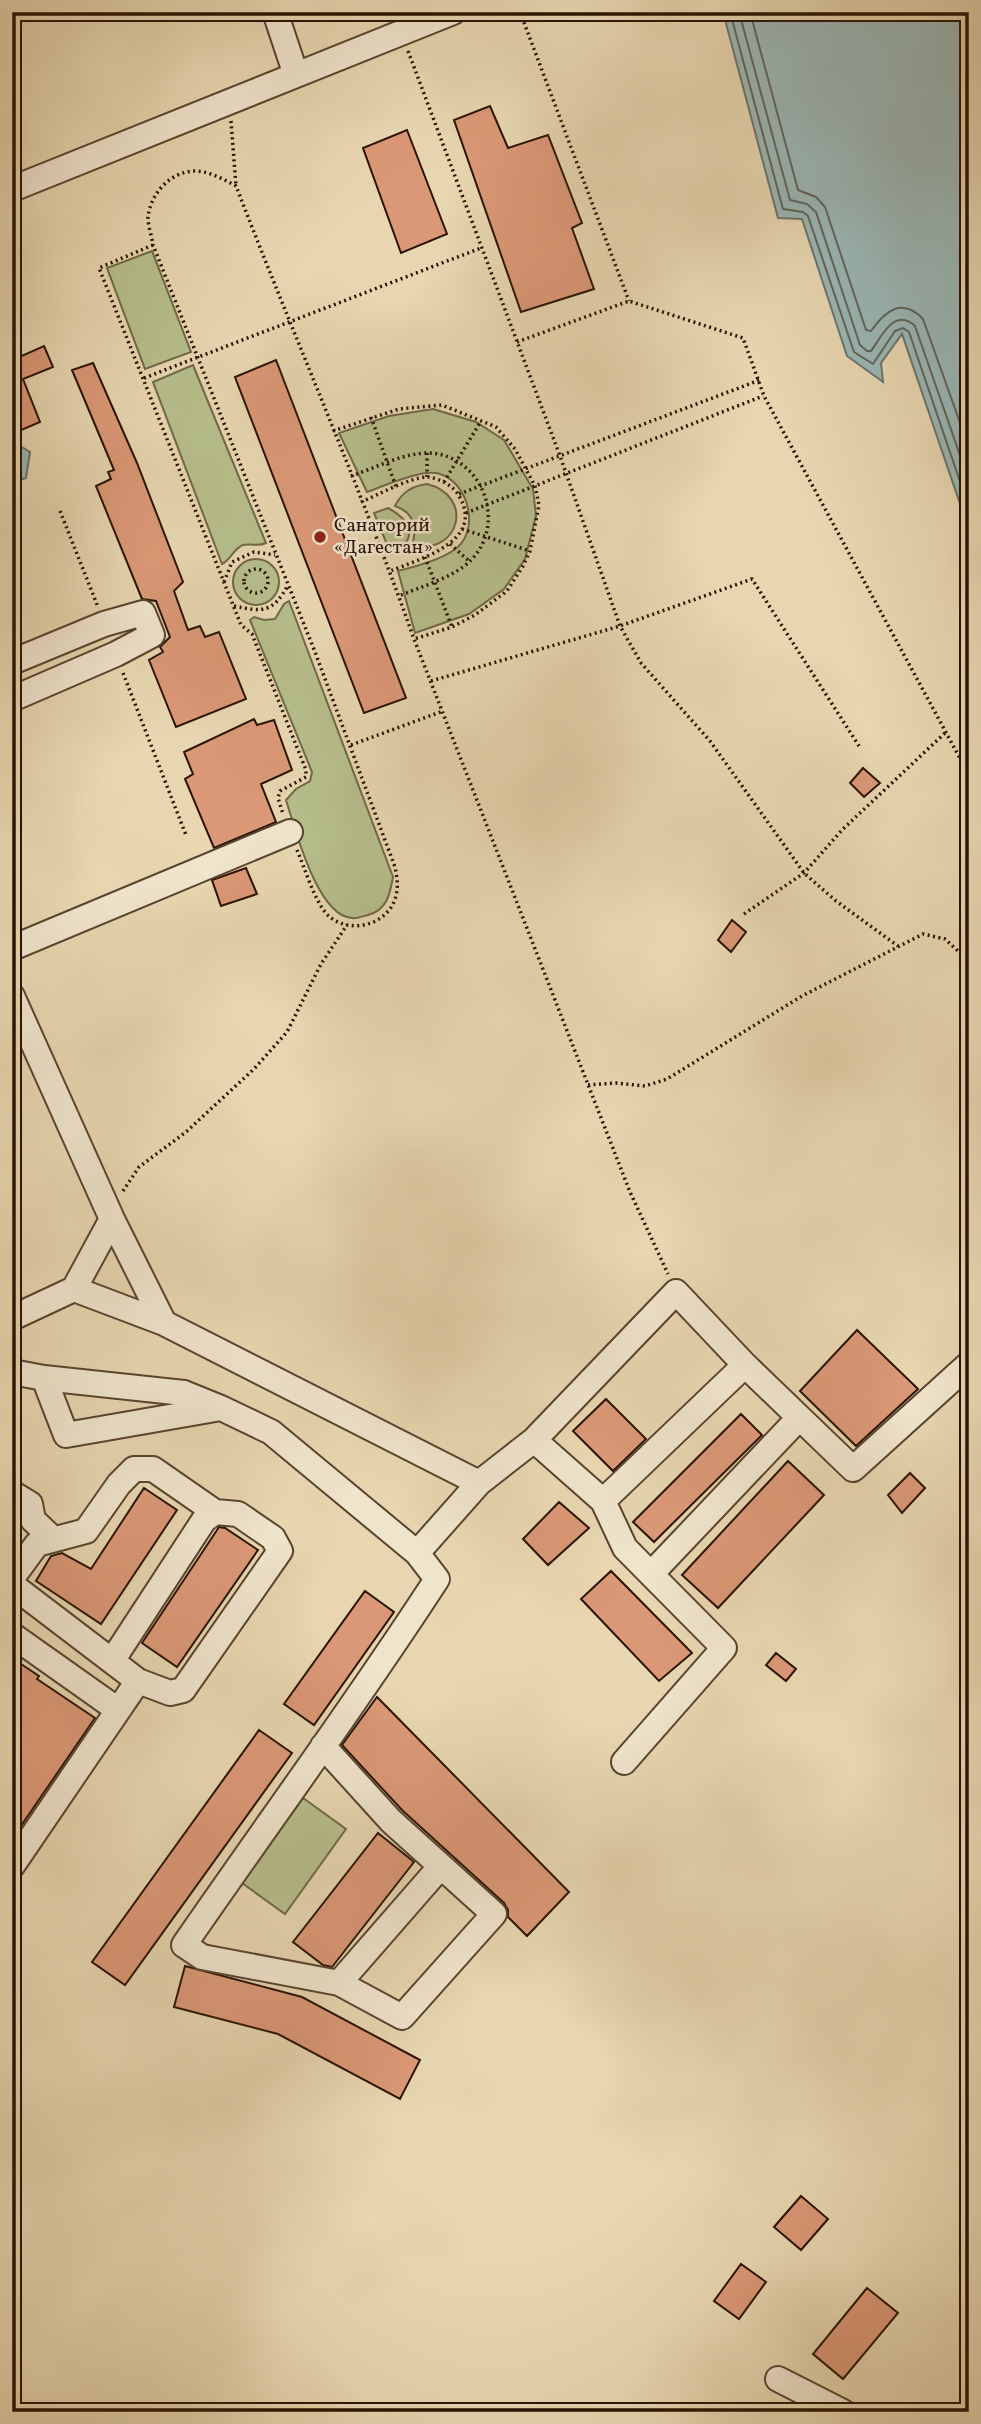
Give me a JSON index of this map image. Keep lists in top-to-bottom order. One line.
{"places":["Санаторий «Дагестан»"]}
